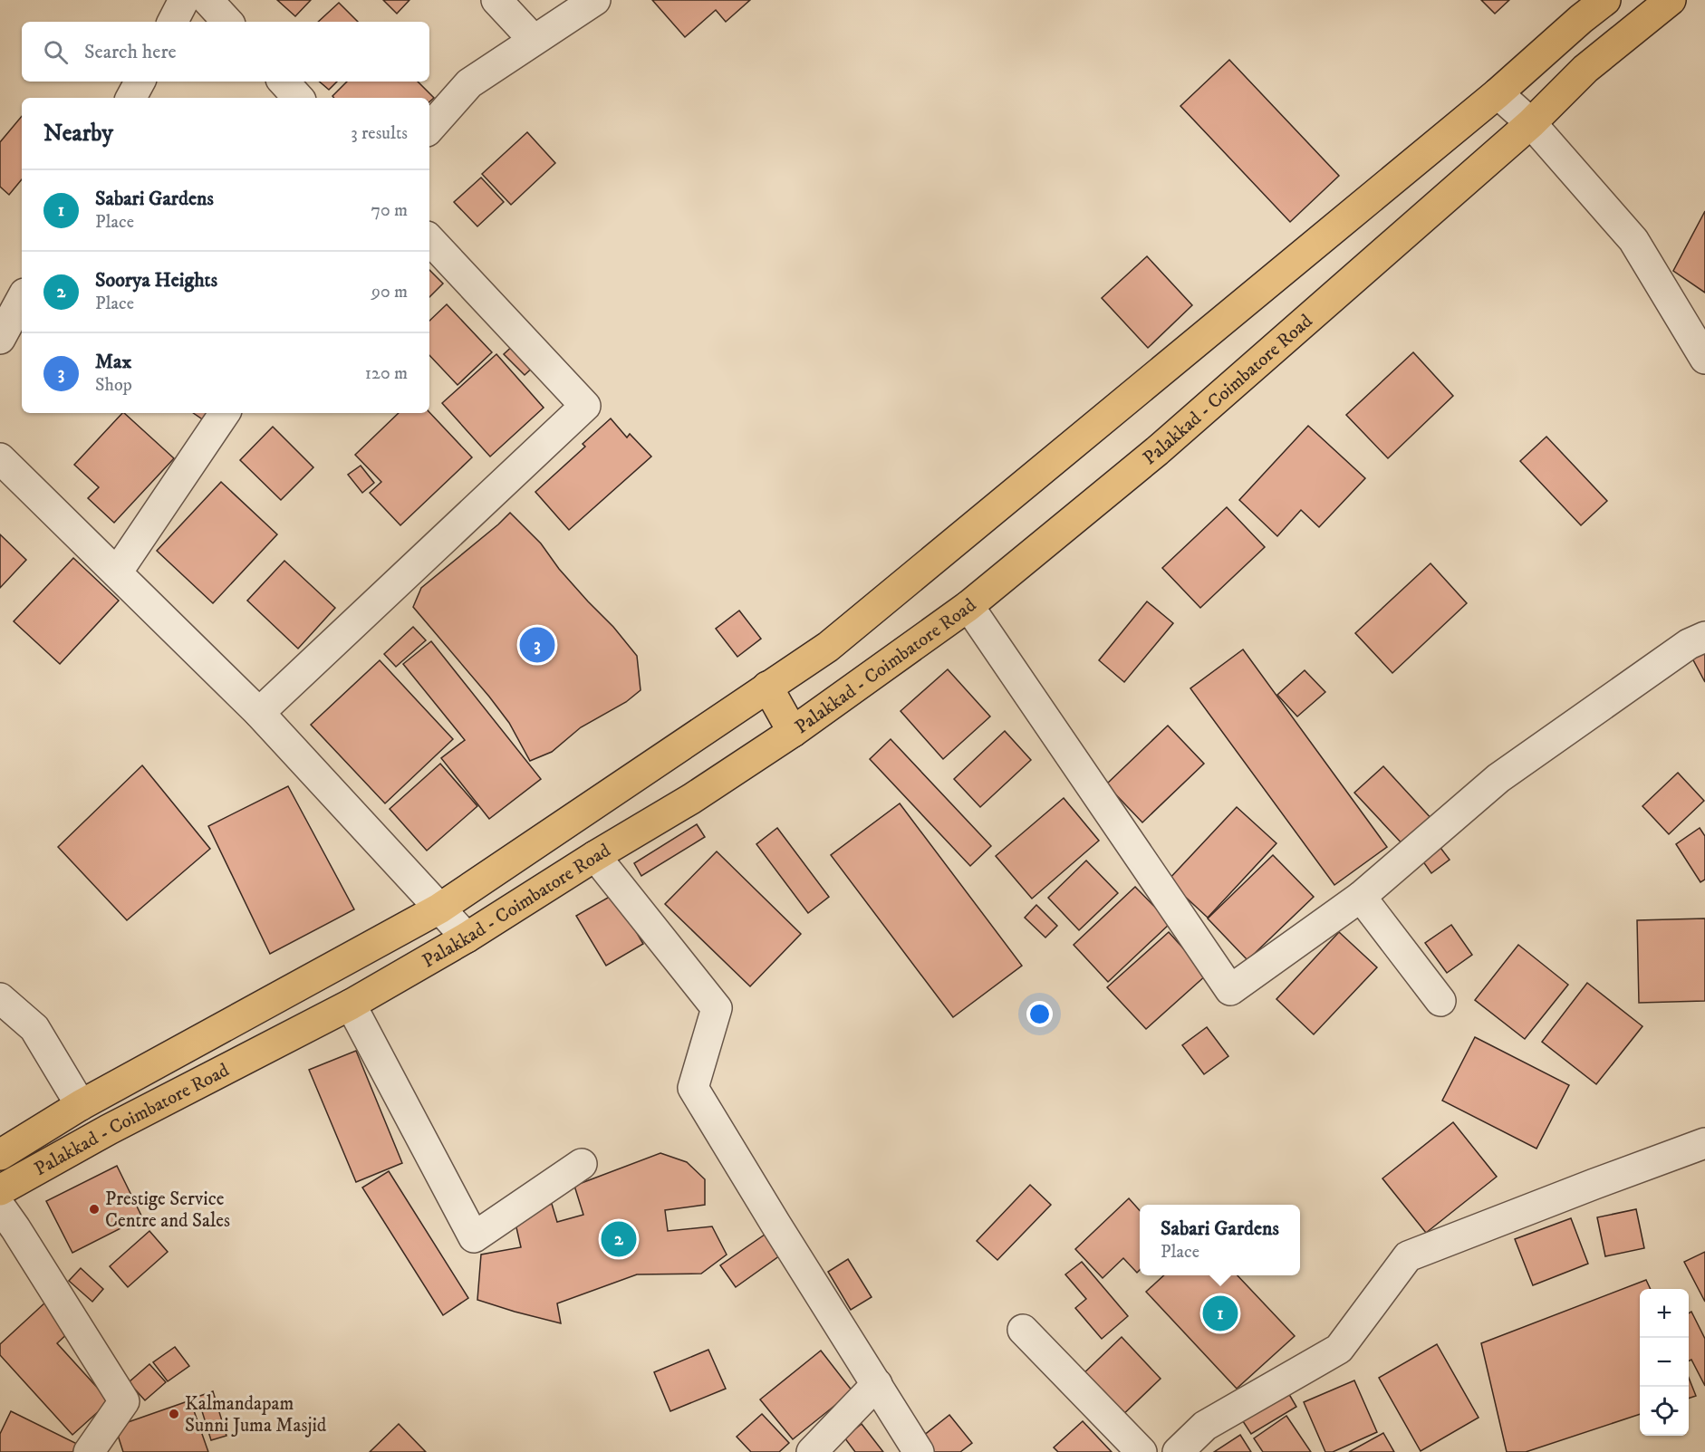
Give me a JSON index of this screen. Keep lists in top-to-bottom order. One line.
{"streets":{"main road":["Palakkad - Coimbatore Road"]},"places":["Prestige Service Centre and Sales","Kalmandapam Sunni Juma Masjid"],"page":{"search":"Search here","heading":["Nearby","3 results"],"list":[{"mark":"1","name":"Sabari Gardens","note":"Place","value":"70 m"},{"mark":"2","name":"Soorya Heights","note":"Place","value":"90 m"},{"mark":"3","name":"Max","note":"Shop","value":"120 m"}],"pins":["3","2","1"],"popup":["Sabari Gardens","Place"],"map_buttons":["+","−"]}}
